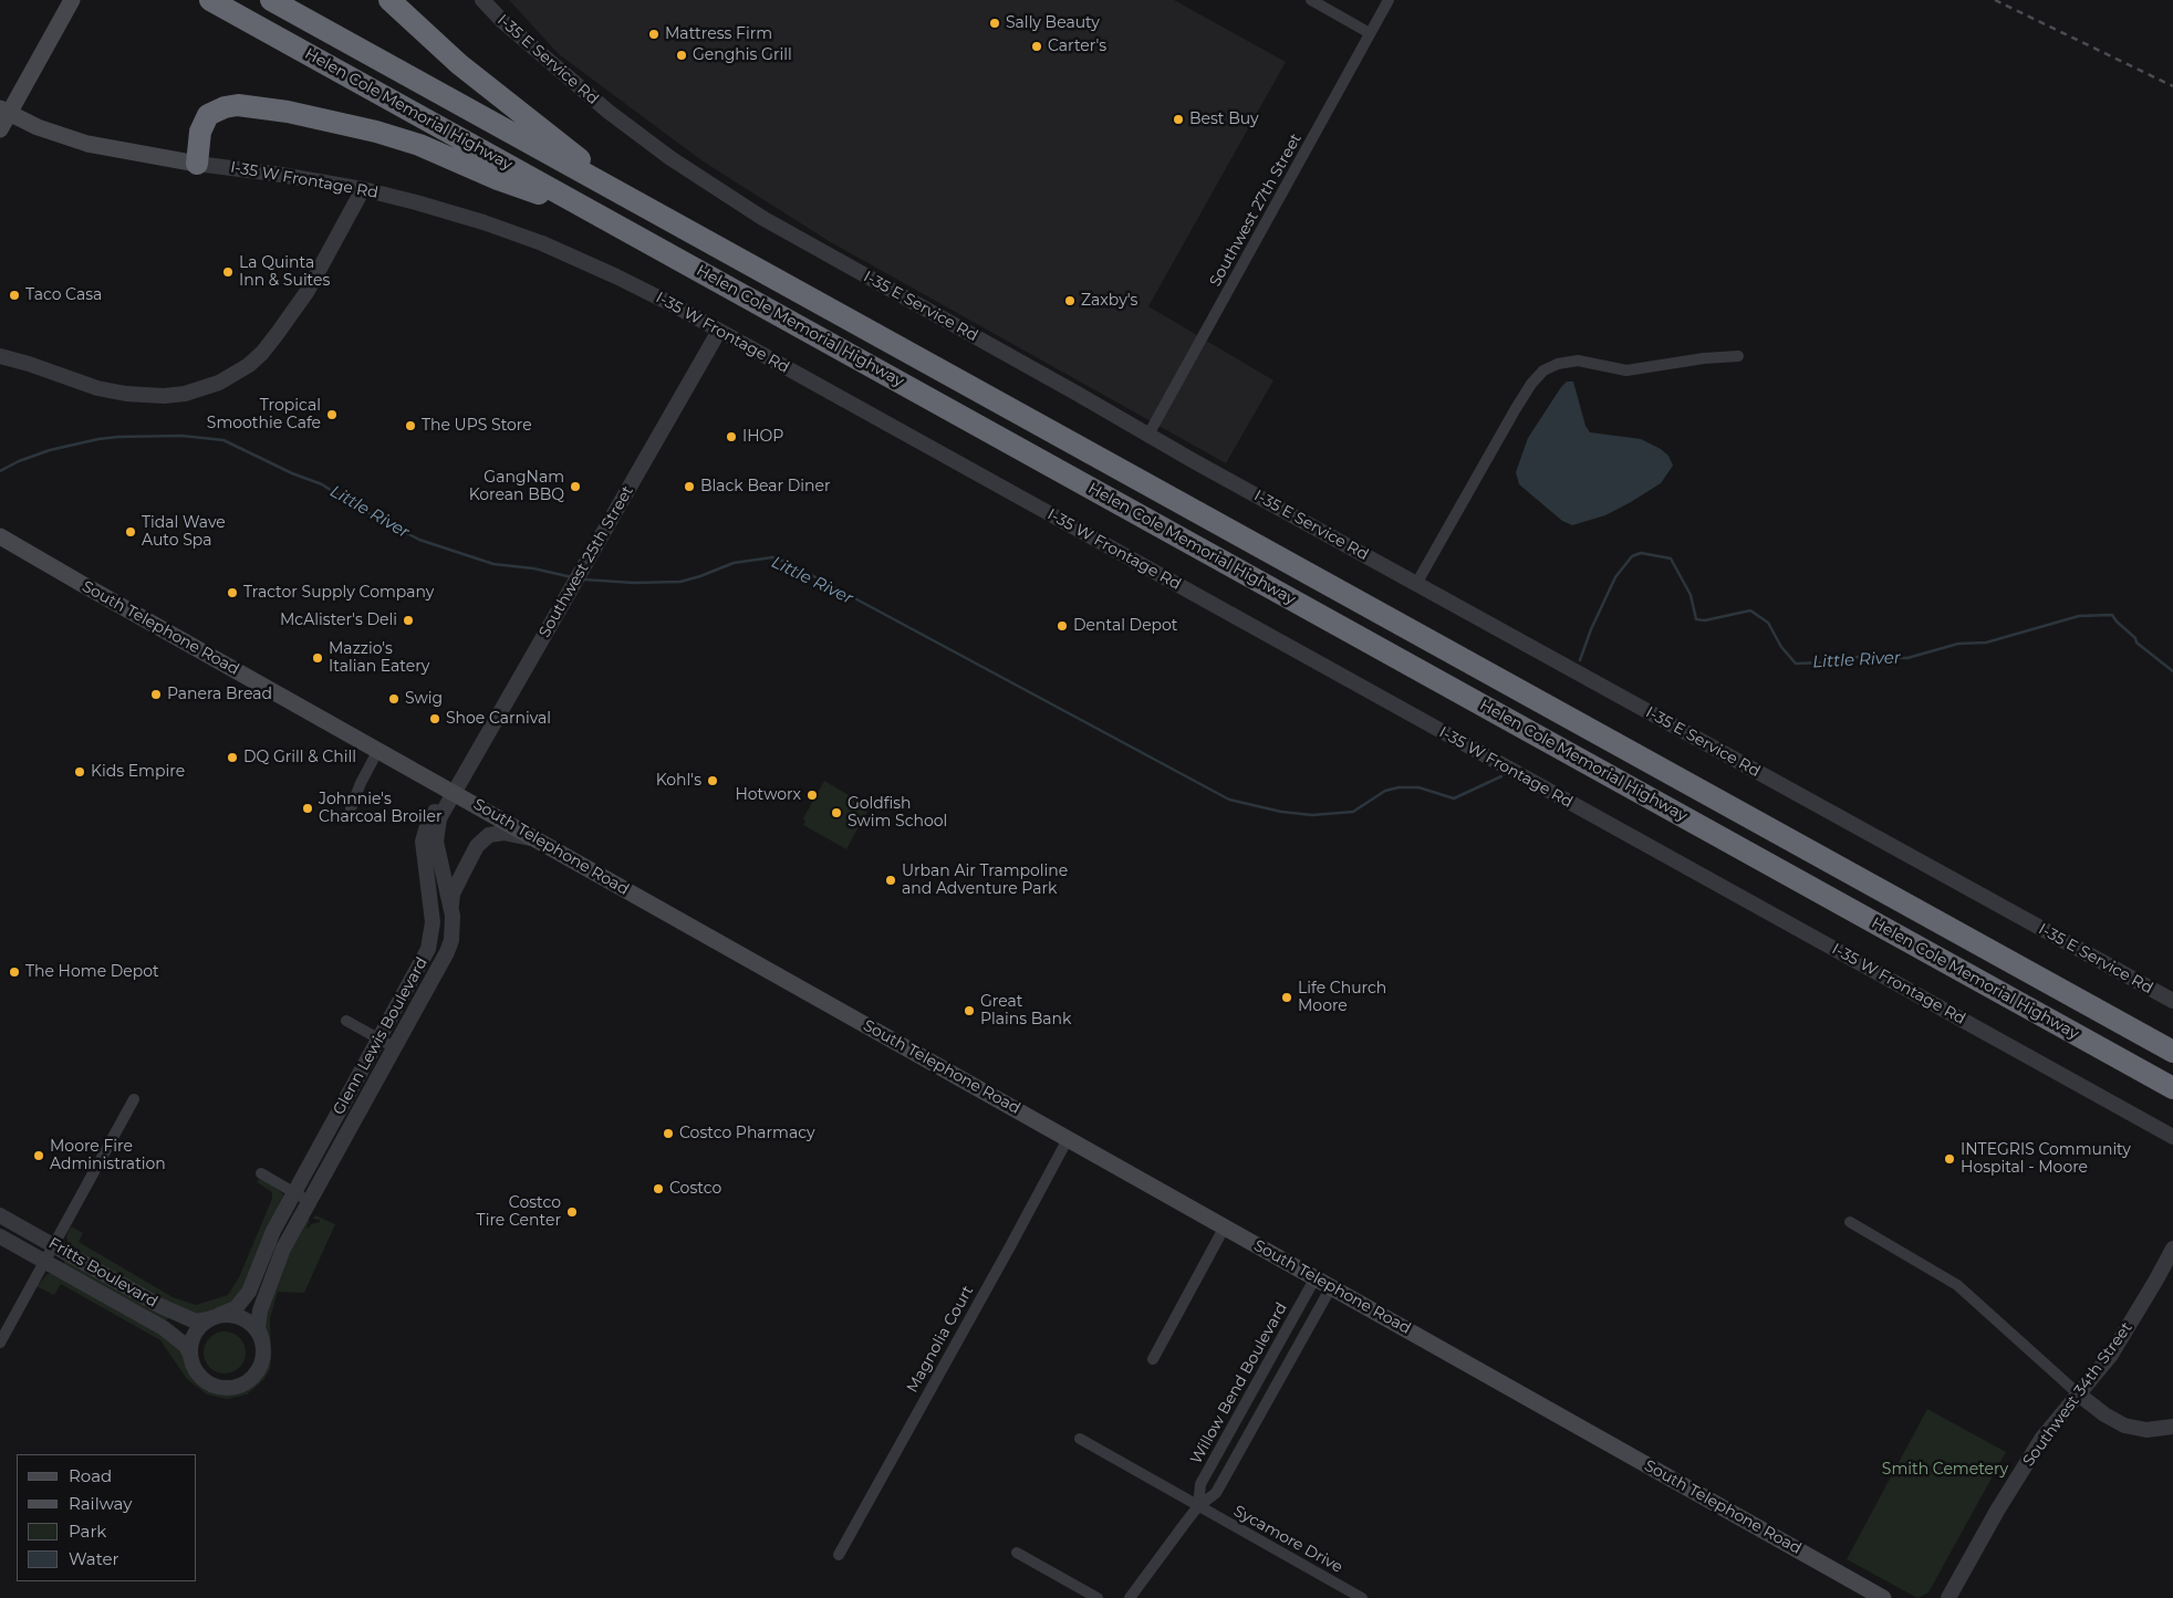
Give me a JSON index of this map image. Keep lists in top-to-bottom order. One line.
{"streets":{"highway":["Helen Cole Memorial Highway"],"main road":["I-35 W Frontage Rd","South Telephone Road"],"street":["I-35 E Service Rd","Southwest 27th Street","Southwest 25th Street","Glenn Lewis Boulevard","Fritts Boulevard","Magnolia Court","Willow Bend Boulevard","Southwest 34th Street","Sycamore Drive"]},"crossings":[["I-35 E Service Rd","Southwest 27th Street"],["I-35 W Frontage Rd","Southwest 25th Street"],["Southwest 25th Street","South Telephone Road"],["Southwest 25th Street","Glenn Lewis Boulevard"],["South Telephone Road","Glenn Lewis Boulevard"],["South Telephone Road","Magnolia Court"],["South Telephone Road","Willow Bend Boulevard"],["Glenn Lewis Boulevard","Fritts Boulevard"],["Willow Bend Boulevard","Sycamore Drive"]],"water":["Little River"],"parks":["Smith Cemetery"],"places":["Sally Beauty","Mattress Firm","Carter's","Genghis Grill","Best Buy","La Quinta Inn & Suites","Taco Casa","Zaxby's","Tropical Smoothie Cafe","The UPS Store","IHOP","GangNam Korean BBQ","Black Bear Diner","Tidal Wave Auto Spa","Tractor Supply Company","McAlister's Deli","Dental Depot","Mazzio's Italian Eatery","Panera Bread","Swig","Shoe Carnival","DQ Grill & Chill","Kids Empire","Kohl's","Hotworx","Johnnie's Charcoal Broiler","Goldfish Swim School","Urban Air Trampoline and Adventure Park","The Home Depot","Life Church Moore","Great Plains Bank","Costco Pharmacy","Moore Fire Administration","INTEGRIS Community Hospital - Moore","Costco","Costco Tire Center"],"legend":["Road","Railway","Park","Water"]}
